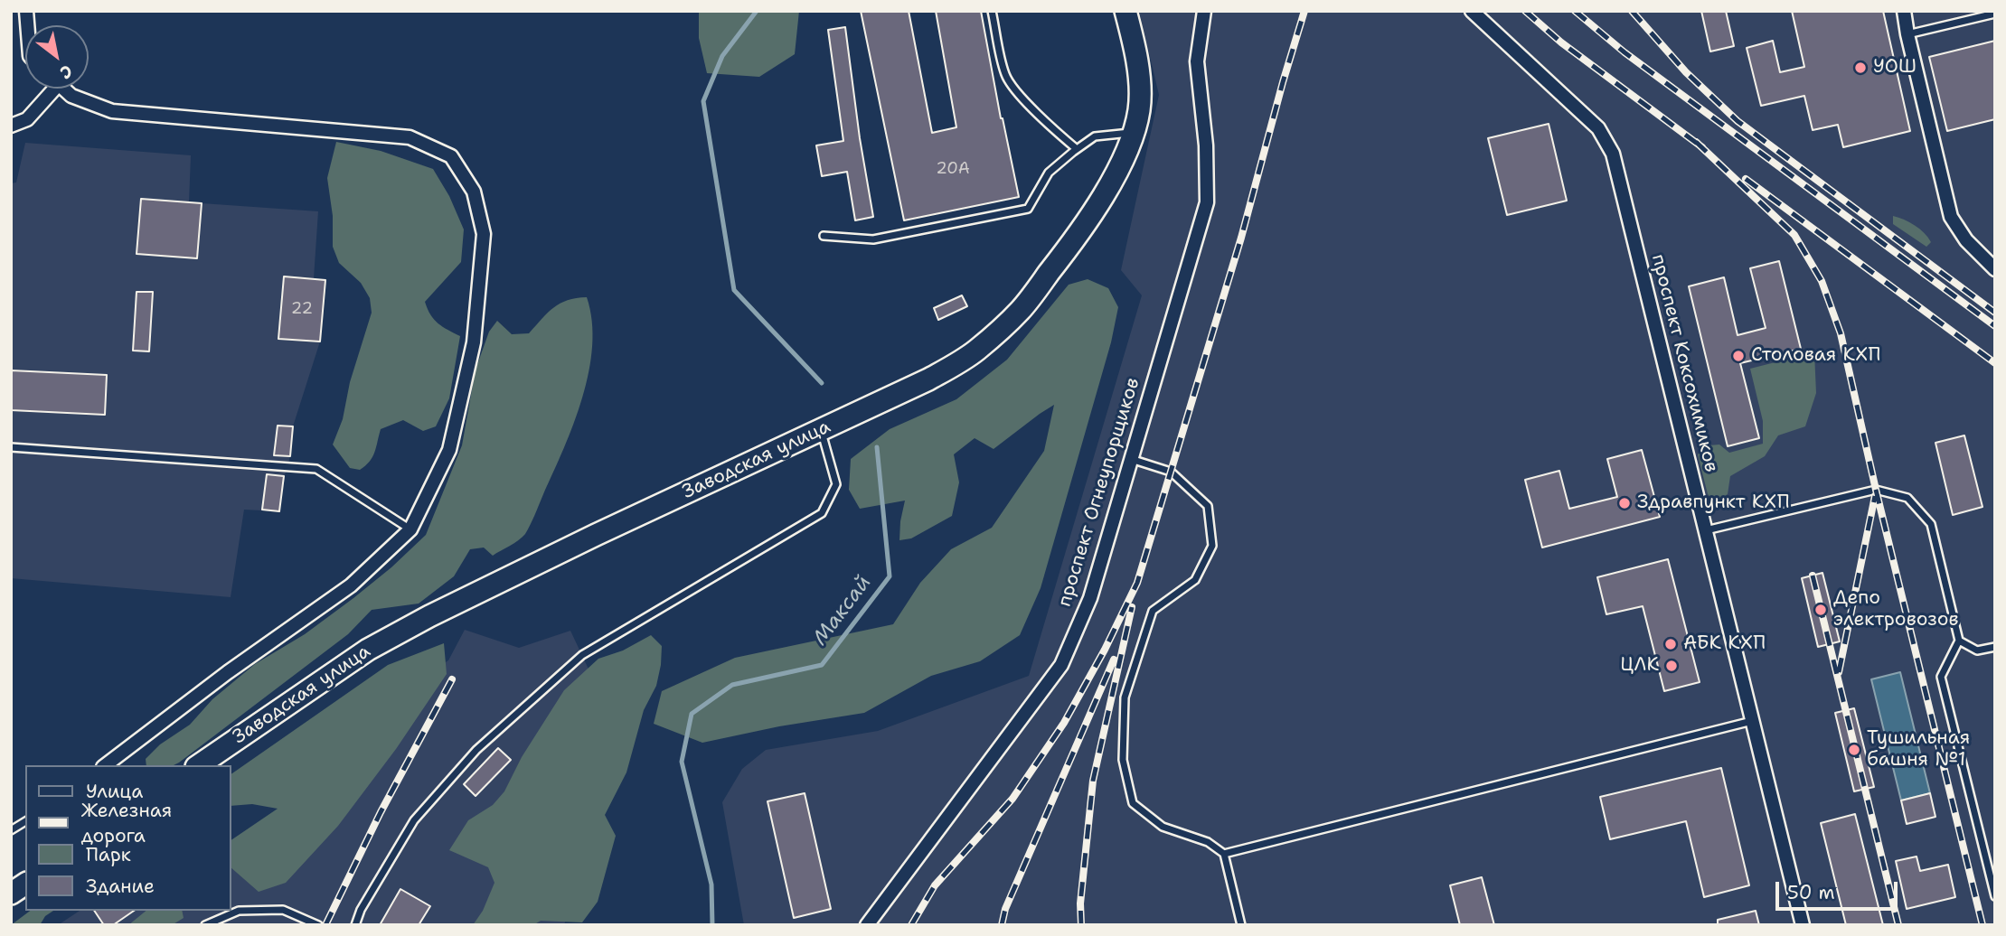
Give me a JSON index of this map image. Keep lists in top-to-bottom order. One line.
{"streets":{"main road":["Заводская улица"],"street":["проспект Коксохимиков","проспект Огнеупорщиков"]},"water":["Максай"],"places":["УОШ","Столовая КХП","Здравпункт КХП","Депо электровозов","АБК КХП","ЦЛК","Тушильная башня №1"],"house_numbers":["20А","22"],"legend":["Улица","Железная дорога","Парк","Здание"],"scale_bar":"50 m","north":"bottom right"}
